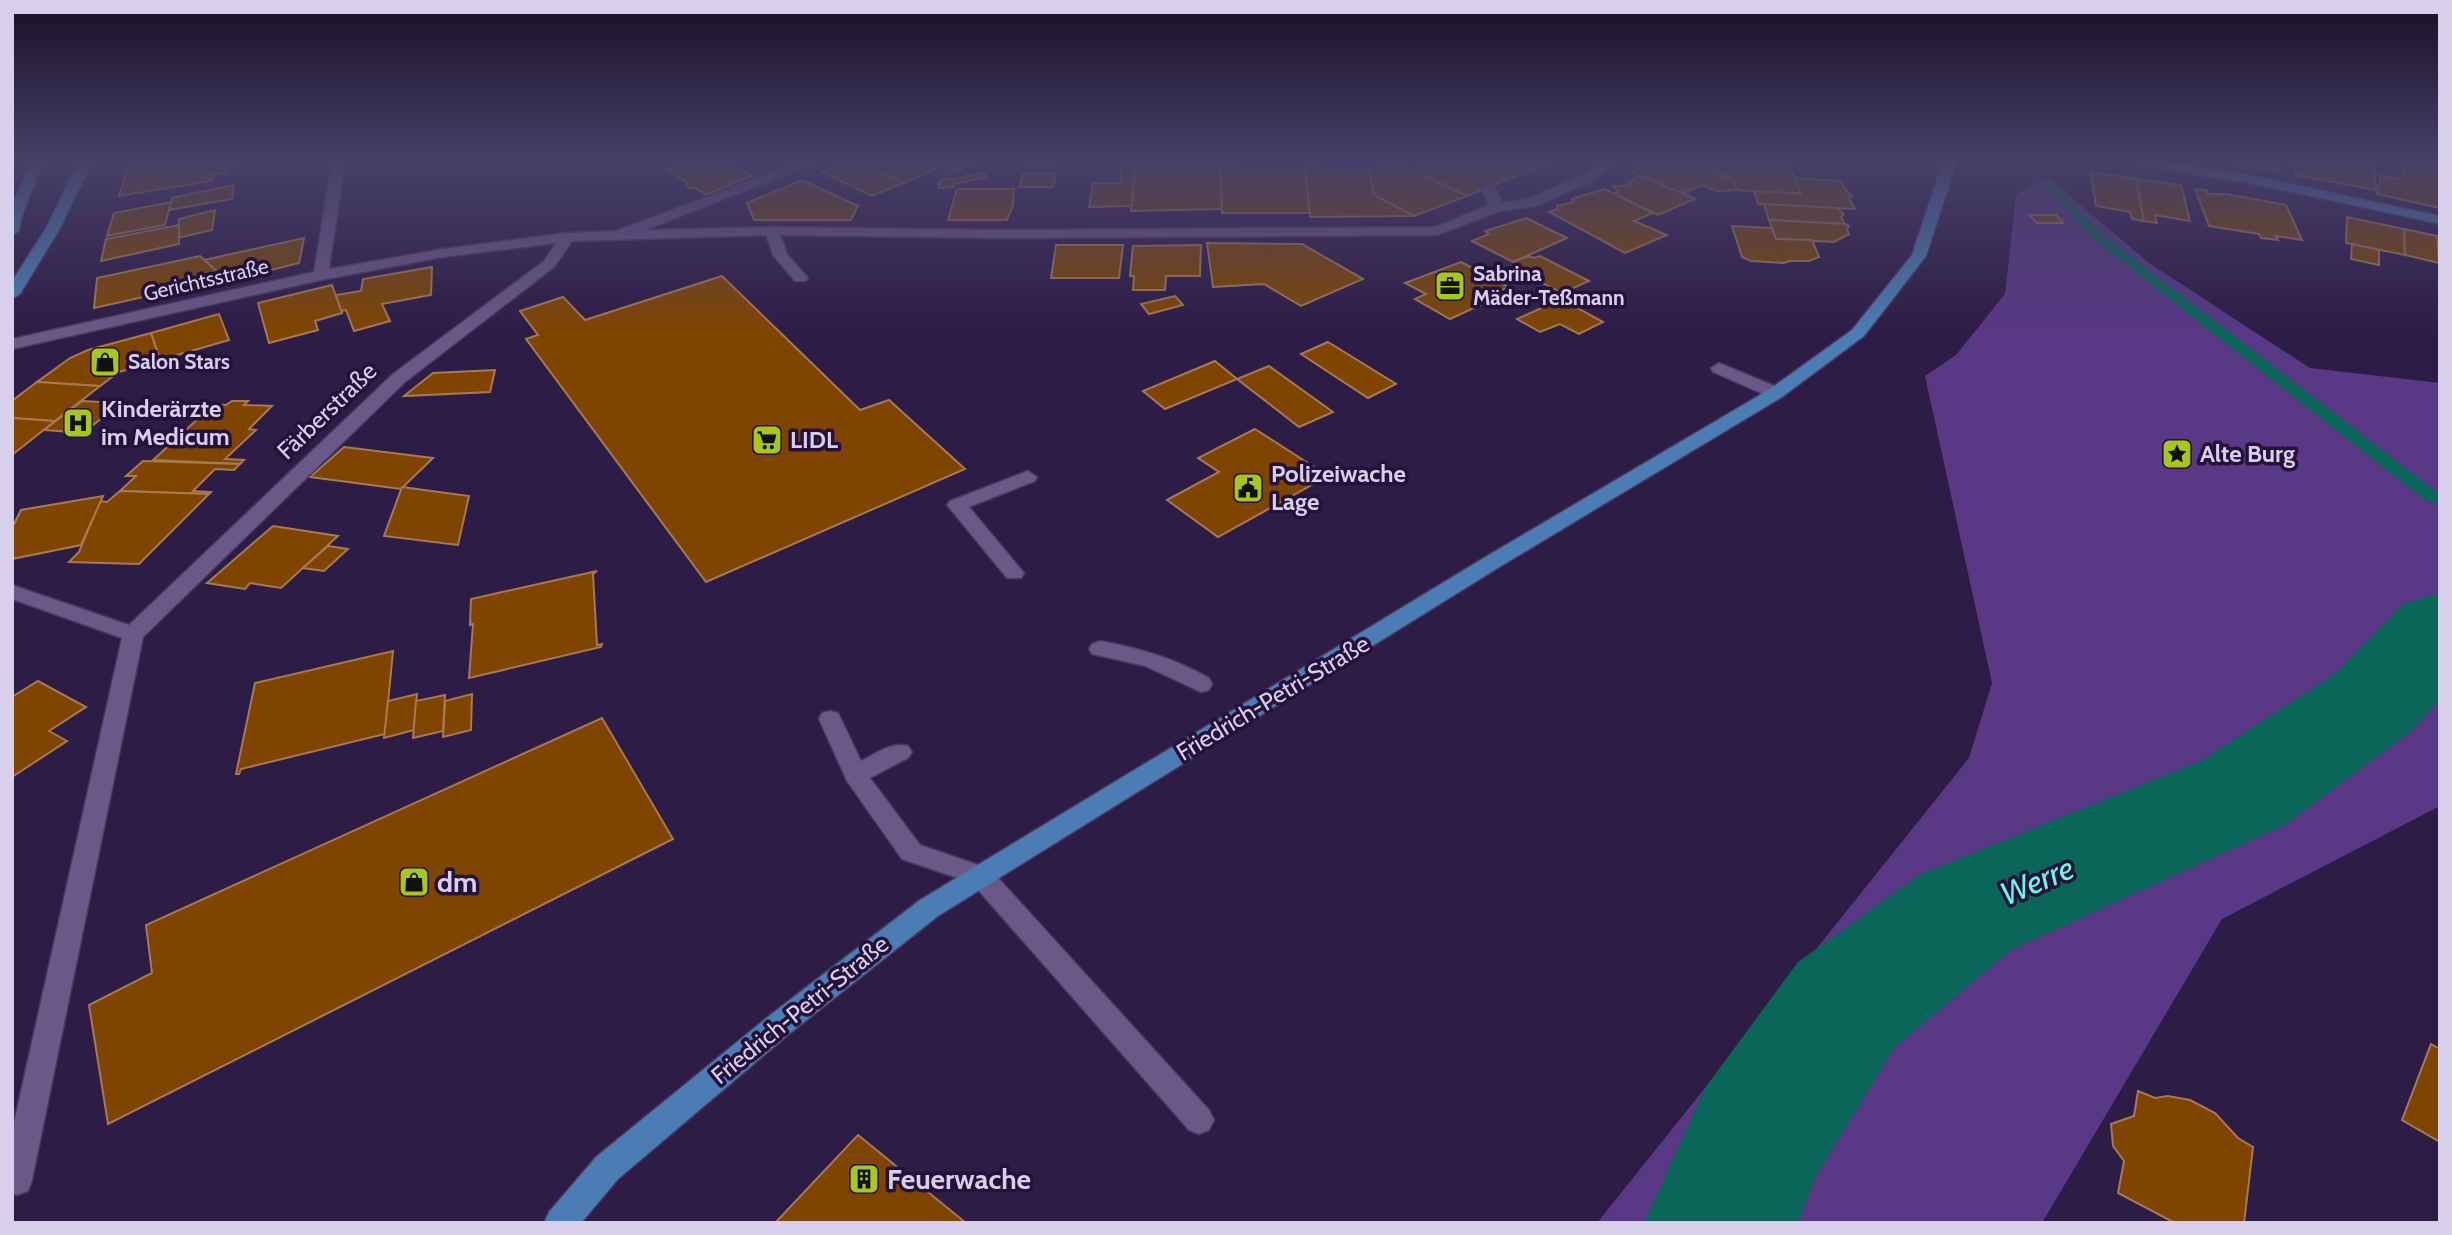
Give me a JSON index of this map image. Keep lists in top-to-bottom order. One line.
{"streets":{"main road":["Friedrich-Petri-Straße"],"street":["Gerichtsstraße","Färberstraße"]},"crossings":[["Gerichtsstraße","Färberstraße"]],"water":["Werre"],"places":{"office":["Sabrina Mäder-Teßmann"],"shop":["Salon Stars","dm"],"hospital":["Kinderärzte im Medicum"],"supermarket":["LIDL"],"place":["Alte Burg"],"public building":["Polizeiwache Lage"],"building":["Feuerwache"]}}
